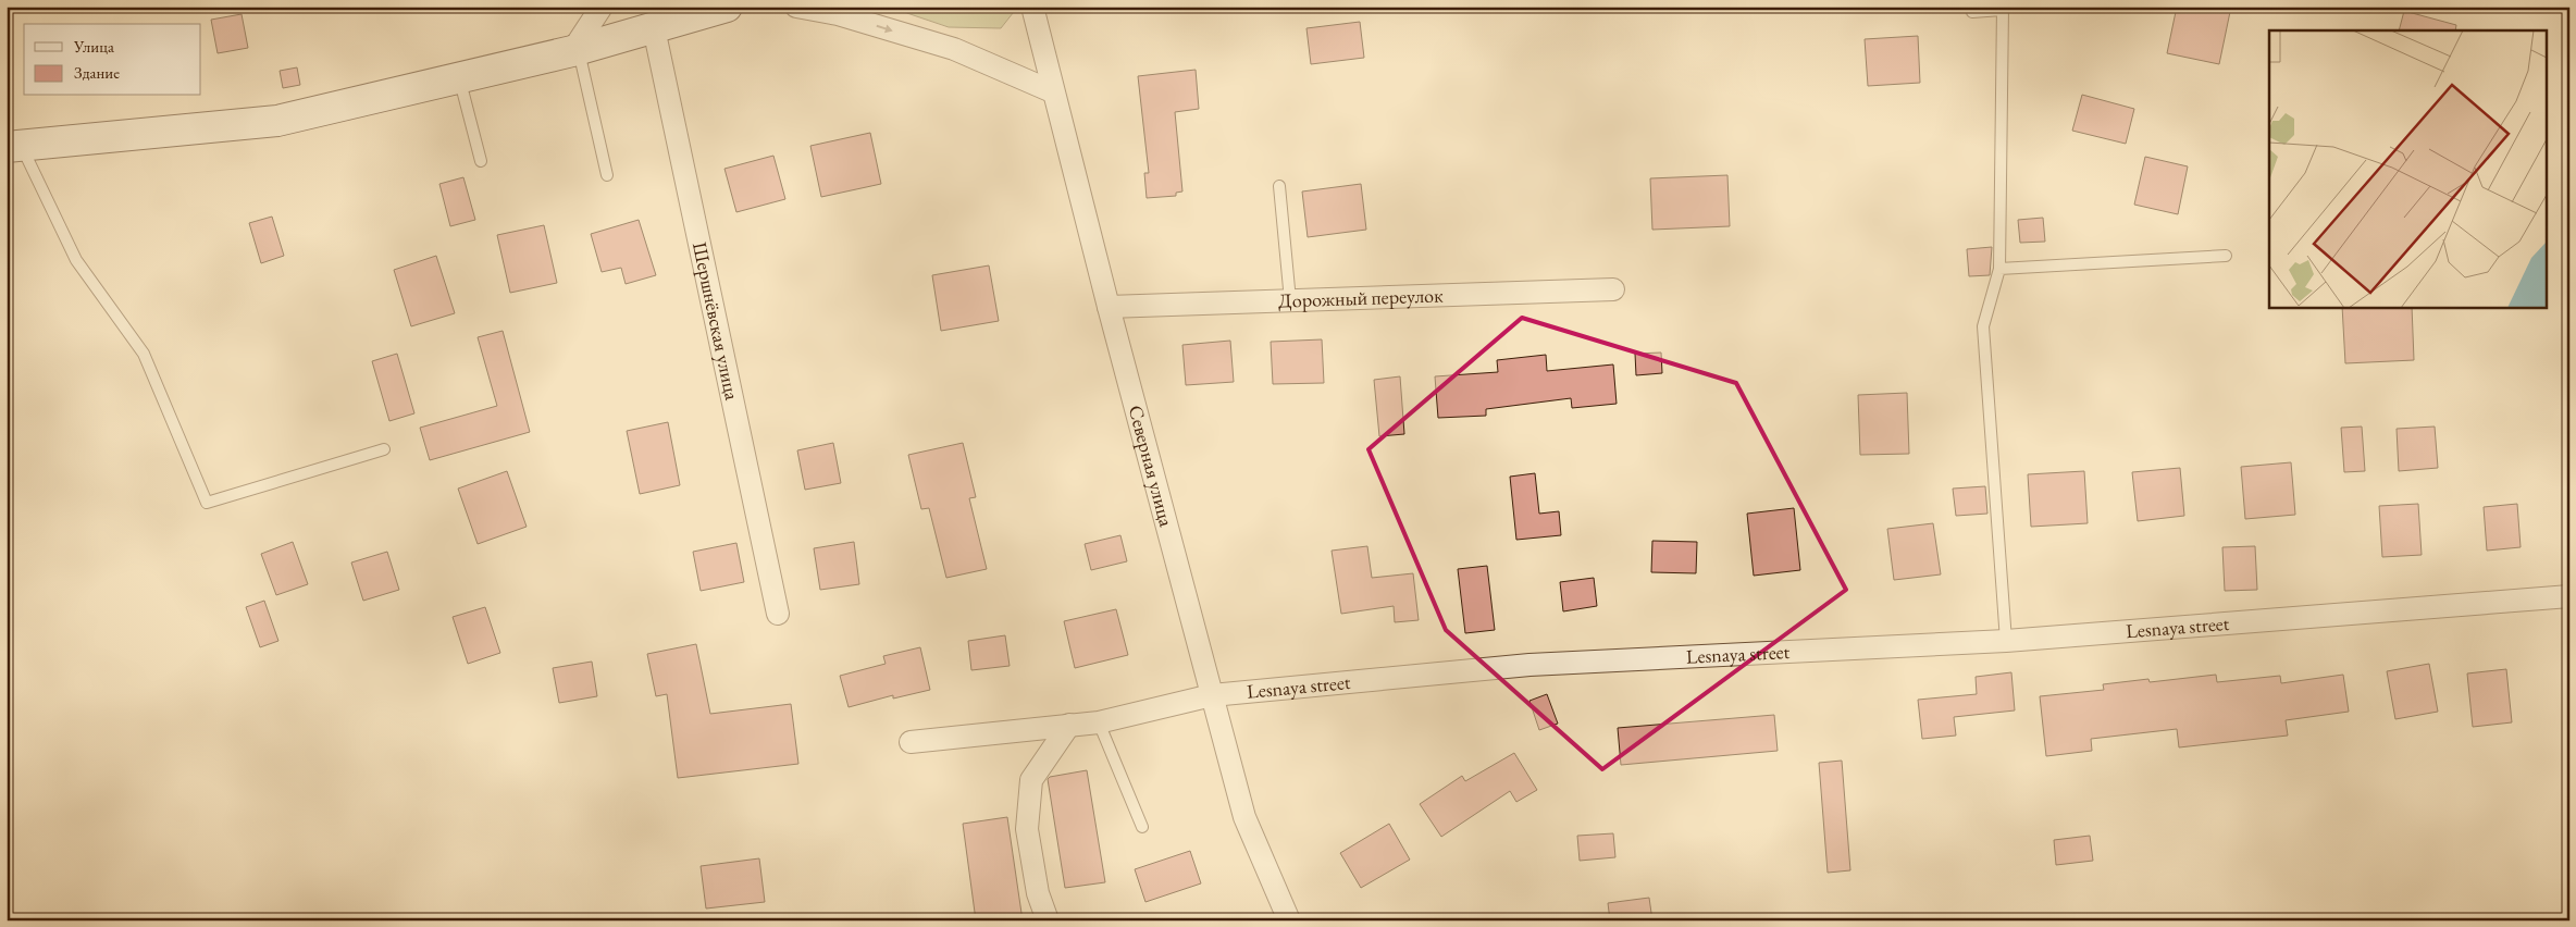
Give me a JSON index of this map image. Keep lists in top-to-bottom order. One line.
{"streets":{"street":["Дорожный переулок","Шершнёвская улица","Северная улица","Lesnaya street"]},"crossings":[["Дорожный переулок","Северная улица"],["Северная улица","Lesnaya street"]],"legend":["Улица","Здание"]}
